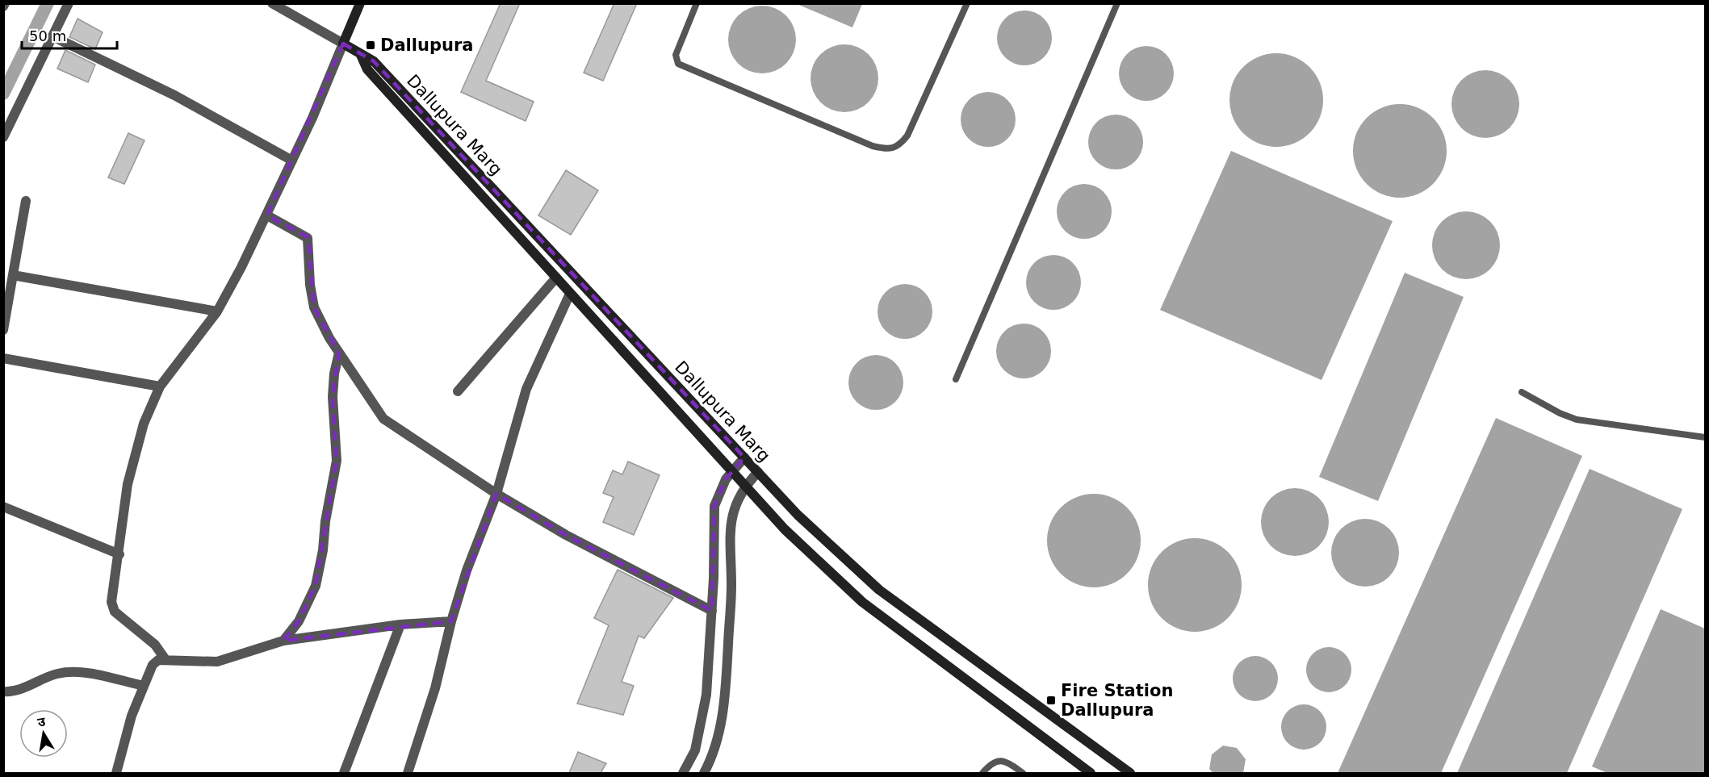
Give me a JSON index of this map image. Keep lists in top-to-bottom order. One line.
{"streets":{"main road":["Dallupura Marg"]},"places":{"transit":["Dallupura","Fire Station Dallupura"]},"scale_bar":"50 m","north":"top"}
